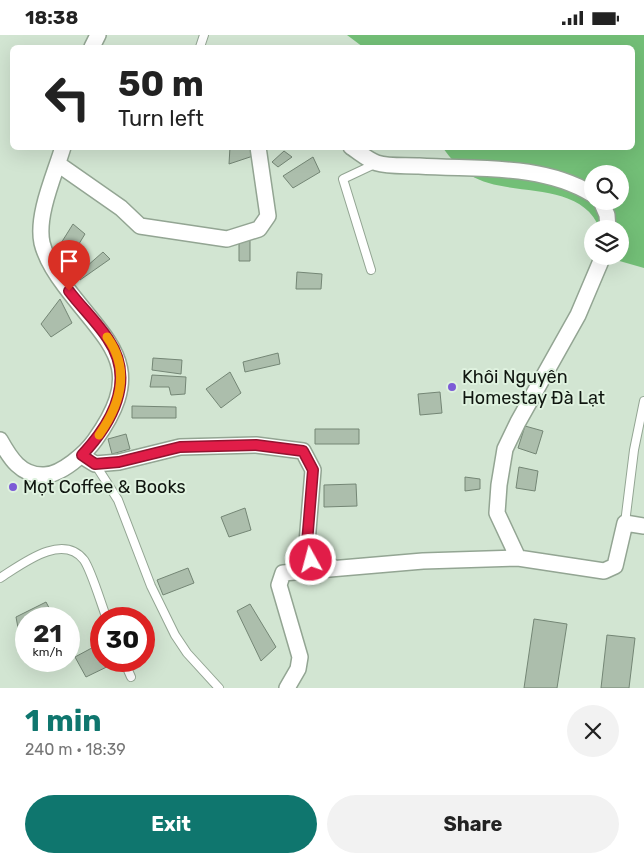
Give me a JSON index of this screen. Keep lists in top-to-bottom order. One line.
{"places":["Khôi Nguyên Homestay Đà Lạt","Mọt Coffee & Books"],"page":{"status":"18:38","turn":["50 m","Turn left"],"speed":"21 km/h","limit":"30","heading":["1 min","240 m · 18:39"],"buttons":["Exit","Share"]}}
